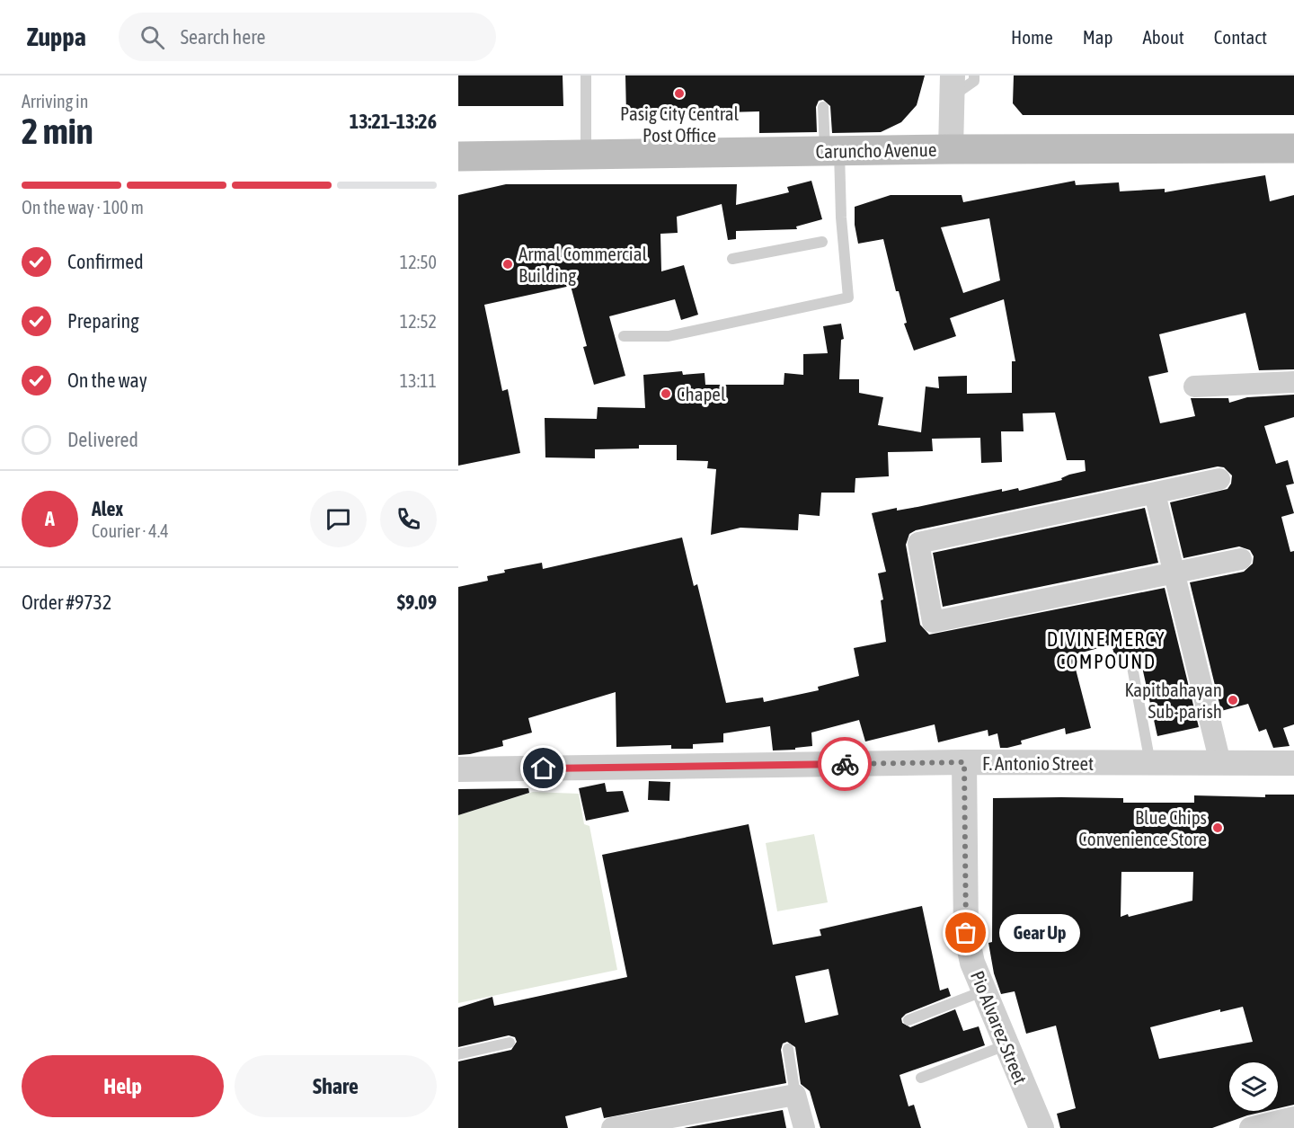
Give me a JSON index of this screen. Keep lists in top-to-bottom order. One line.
{"streets":{"main road":["Caruncho Avenue"],"street":["F. Antonio Street","Pio Alvarez Street"]},"crossings":[["F. Antonio Street","Pio Alvarez Street"]],"districts":["DIVINE MERCY COMPOUND"],"places":["Pasig City Central Post Office","Armal Commercial Building","Chapel","Kapitbahayan Sub-parish","Blue Chips Convenience Store","Gear Up"],"page":{"header":"Zuppa","search":"Search here","nav":["Home","Map","About","Contact"],"heading":["2 min","Arriving in","13:21–13:26"],"panel":["Alex","Courier · 4.4","Order #9732","$9.09"],"bar":"On the way · 100 m","list":[["Confirmed","12:50"],["Preparing","12:52"],["On the way","13:11"],"Delivered"],"round":"A","bubble":"Gear Up","buttons":["Help","Share"]}}
